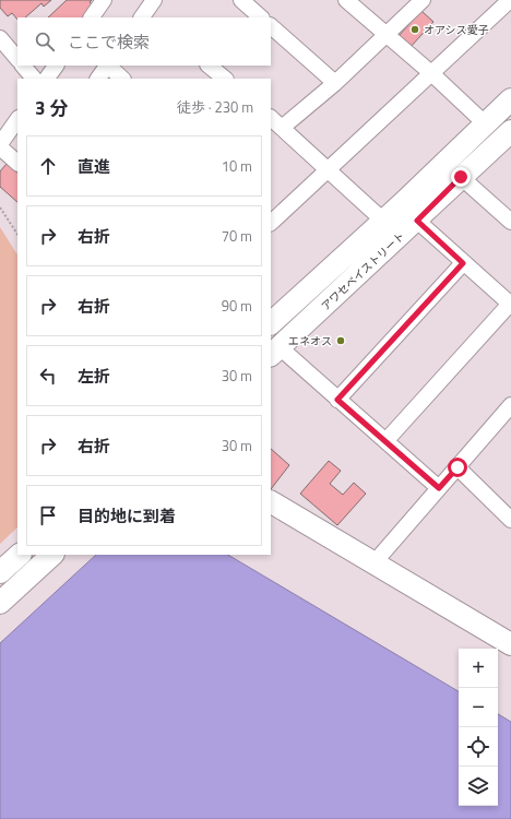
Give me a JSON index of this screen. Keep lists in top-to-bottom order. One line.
{"streets":{"main road":["アワセベイストリート"]},"places":["オアシス愛子","エネオス"],"page":{"search":"ここで検索","heading":["3 分","徒歩 · 230 m"],"list":[["直進","10 m"],["右折","70 m"],["右折","90 m"],["左折","30 m"],["右折","30 m"],"目的地に到着"],"map_buttons":["+","−"]}}
